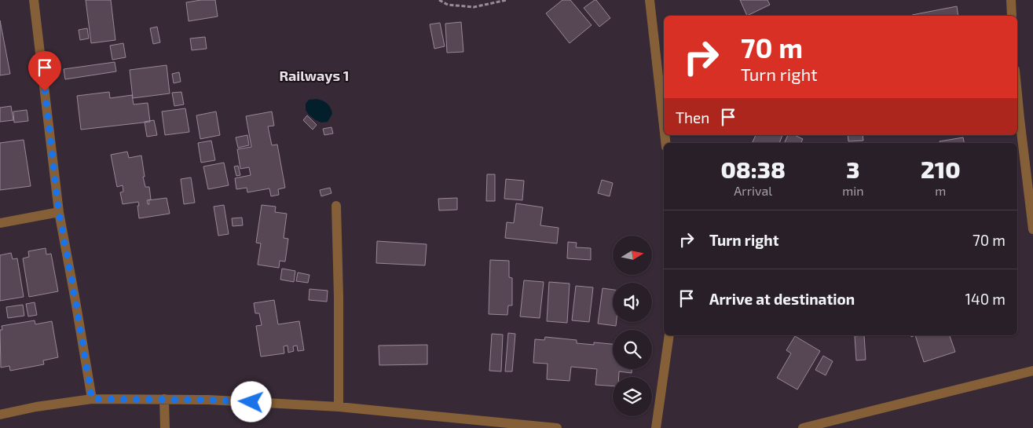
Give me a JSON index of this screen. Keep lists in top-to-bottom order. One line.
{"districts":["Railways 1"],"north":"right","page":{"turn":["70 m","Turn right"],"then":"Then","eta":["08:38","Arrival","3","min","210","m"],"list":[{"name":"Turn right","value":"70 m"},{"name":"Arrive at destination","value":"140 m"}]}}
